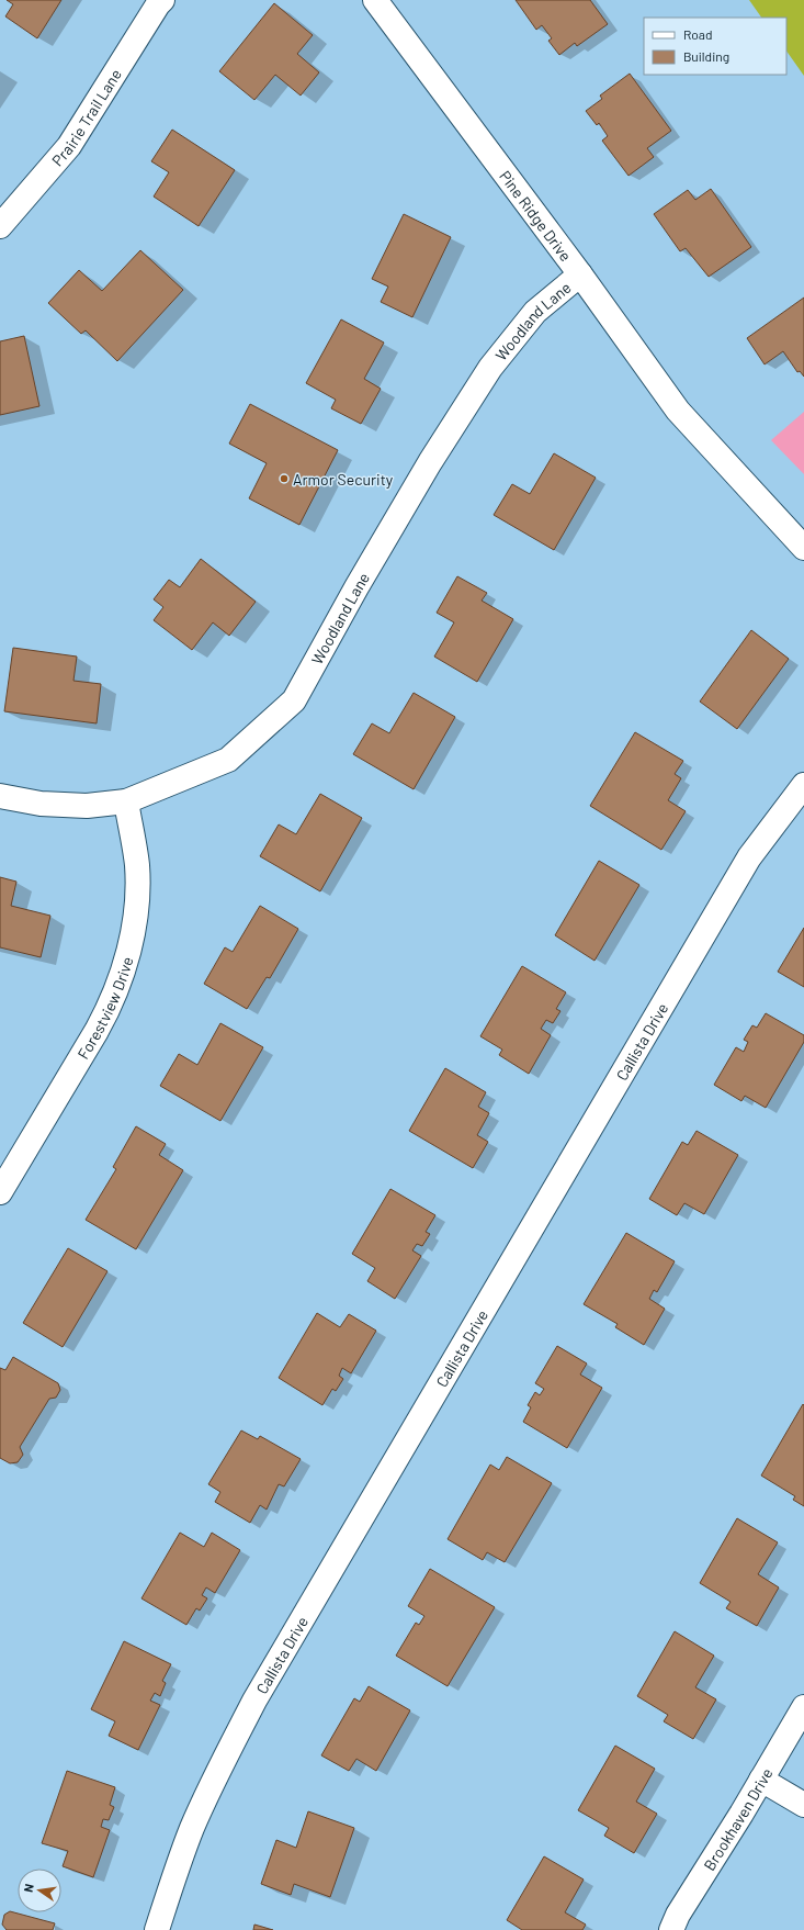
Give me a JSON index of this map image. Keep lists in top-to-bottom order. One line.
{"streets":{"street":["Prairie Trail Lane","Pine Ridge Drive","Woodland Lane","Forestview Drive","Callista Drive","Brookhaven Drive"]},"crossings":[["Pine Ridge Drive","Woodland Lane"],["Woodland Lane","Forestview Drive"]],"places":["Armor Security"],"legend":["Road","Building"],"north":"left"}
